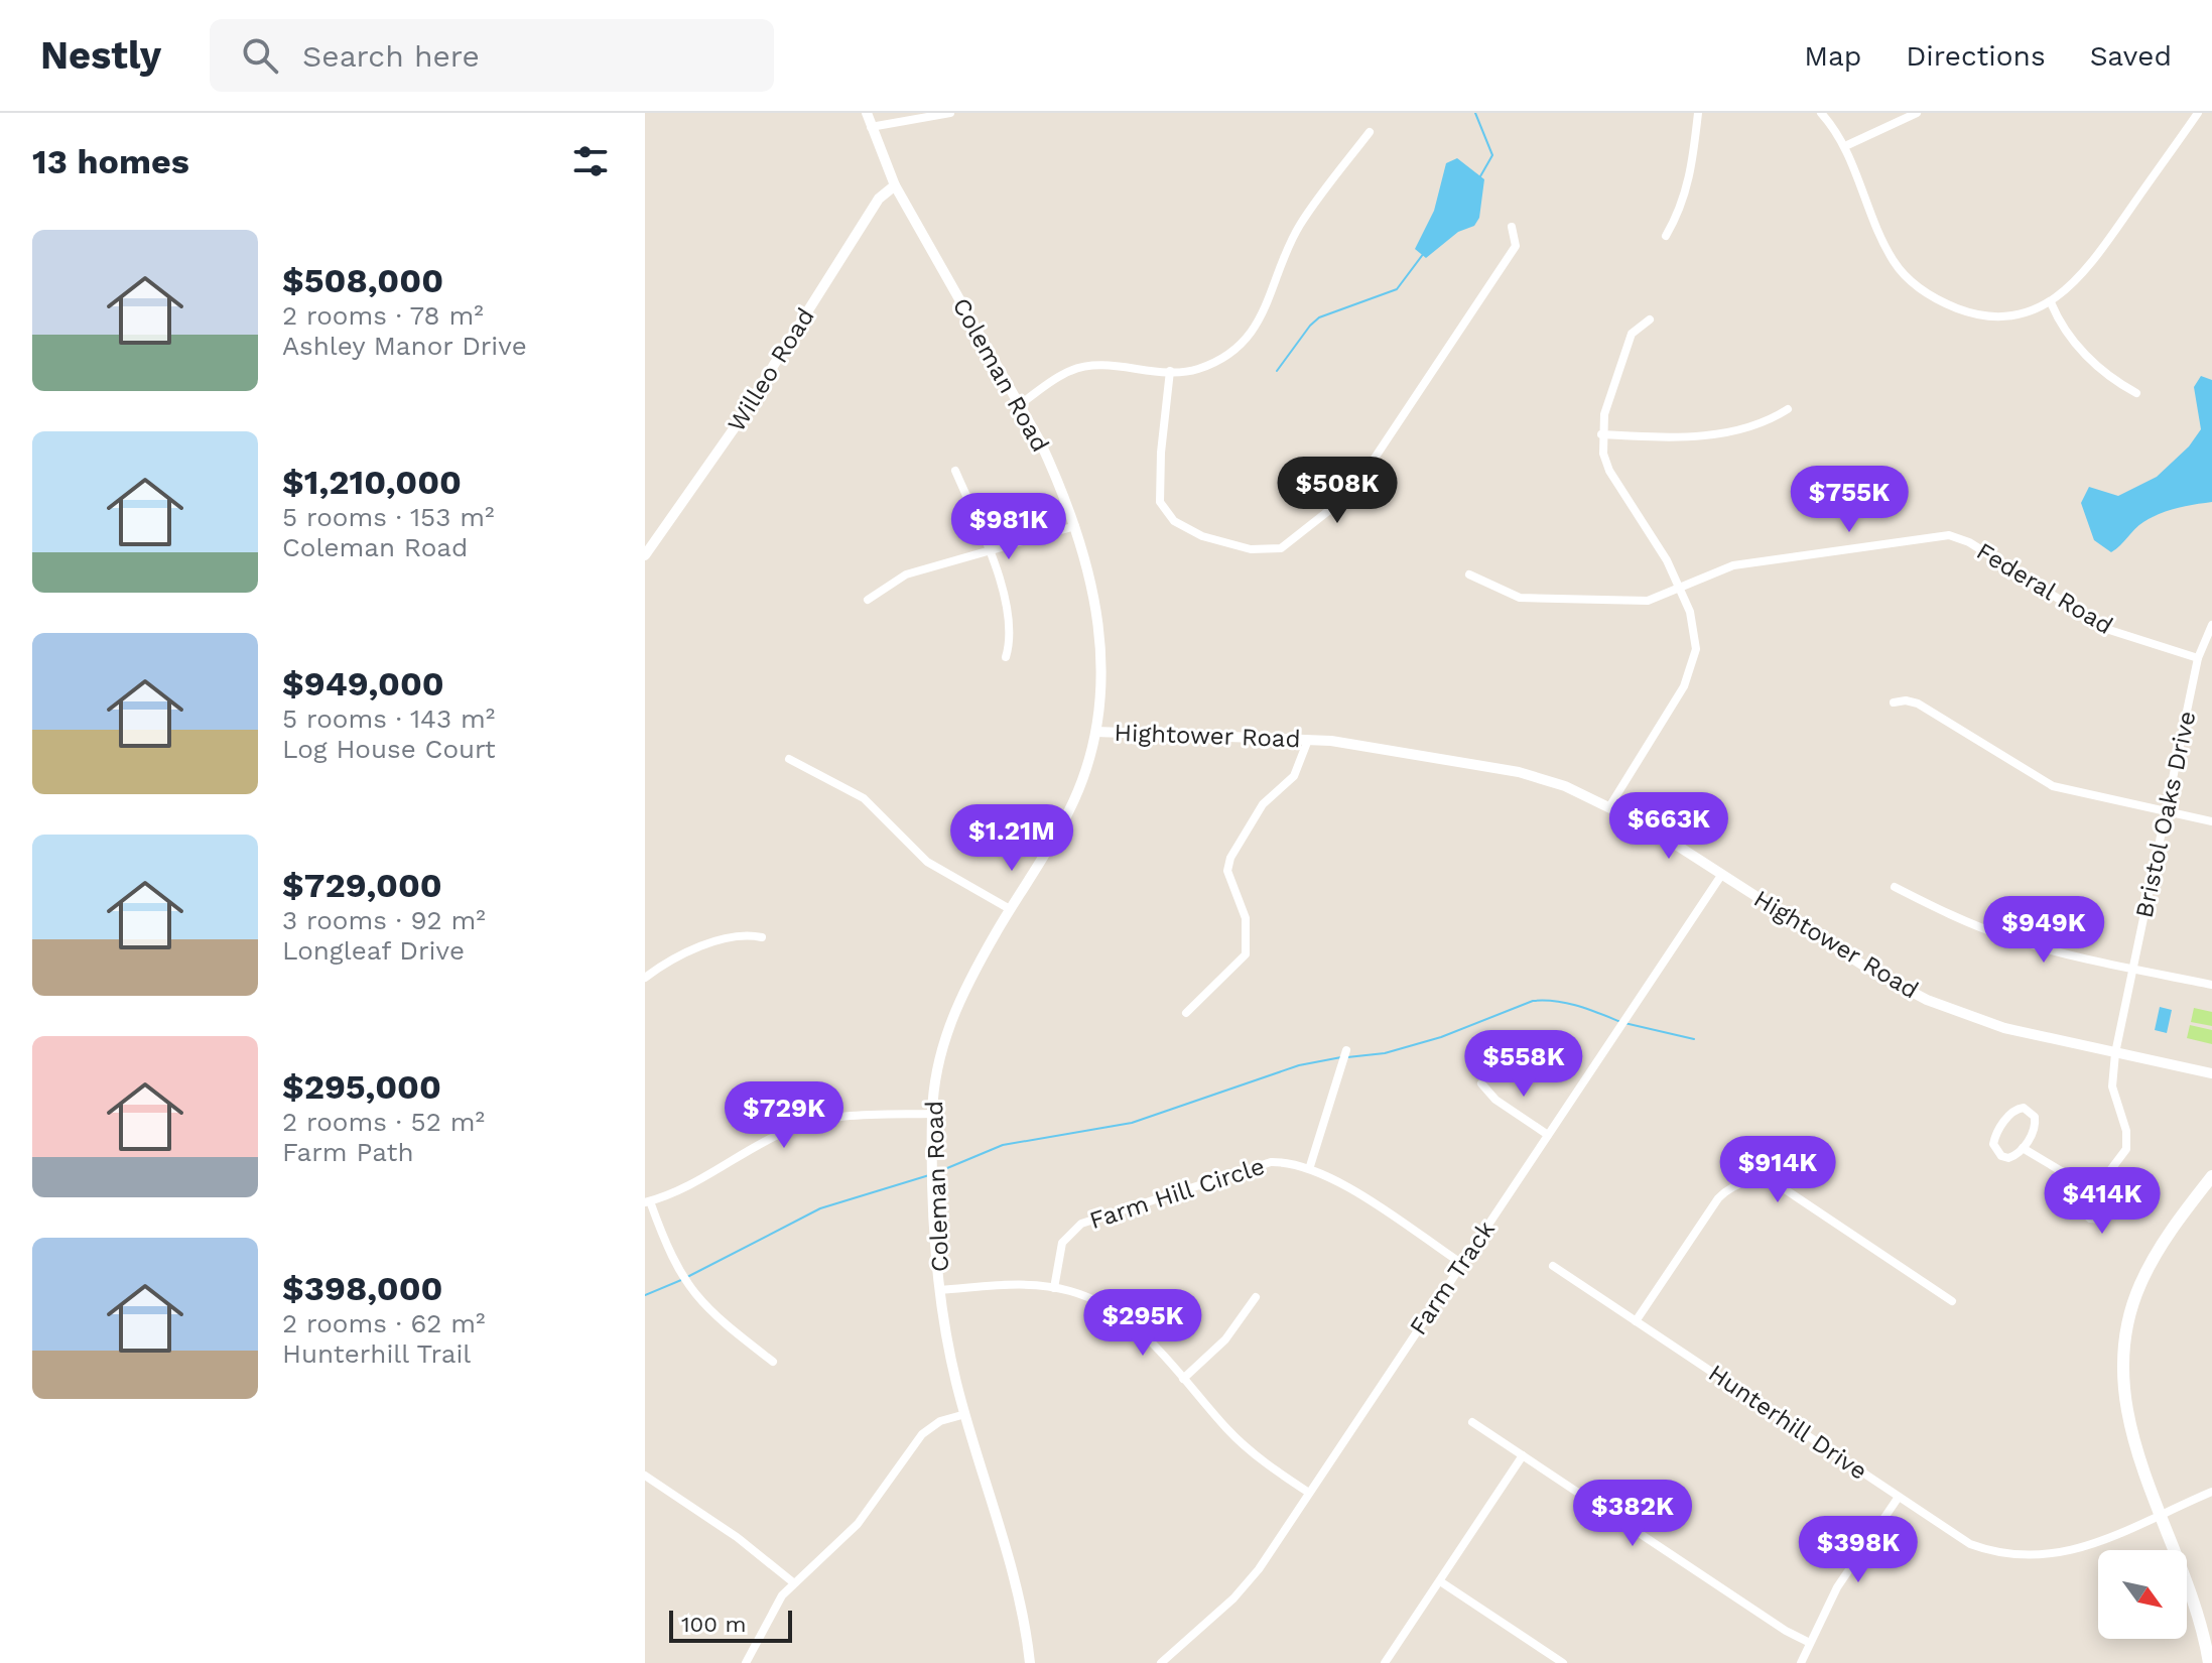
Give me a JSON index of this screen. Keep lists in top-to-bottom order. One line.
{"streets":{"street":["Willeo Road","Coleman Road","Federal Road","Hightower Road","Bristol Oaks Drive","Farm Hill Circle","Farm Track","Hunterhill Drive"]},"crossings":[["Willeo Road","Coleman Road"],["Coleman Road","Hightower Road"],["Federal Road","Bristol Oaks Drive"],["Hightower Road","Bristol Oaks Drive"],["Hightower Road","Farm Track"],["Farm Hill Circle","Farm Track"]],"scale_bar":"100 m","north":"bottom right","page":{"header":"Nestly","search":"Search here","nav":["Map","Directions","Saved"],"heading":"13 homes","list":[{"name":"$508,000","note":"2 rooms · 78 m² · Ashley Manor Drive"},{"name":"$1,210,000","note":"5 rooms · 153 m² · Coleman Road"},{"name":"$949,000","note":"5 rooms · 143 m² · Log House Court"},{"name":"$729,000","note":"3 rooms · 92 m² · Longleaf Drive"},{"name":"$295,000","note":"2 rooms · 52 m² · Farm Path"},{"name":"$398,000","note":"2 rooms · 62 m² · Hunterhill Trail"}],"price":["$508K","$755K","$981K","$663K","$1.21M","$949K","$558K","$729K","$914K","$414K","$295K","$382K","$398K"],"scale":"100 m"}}
